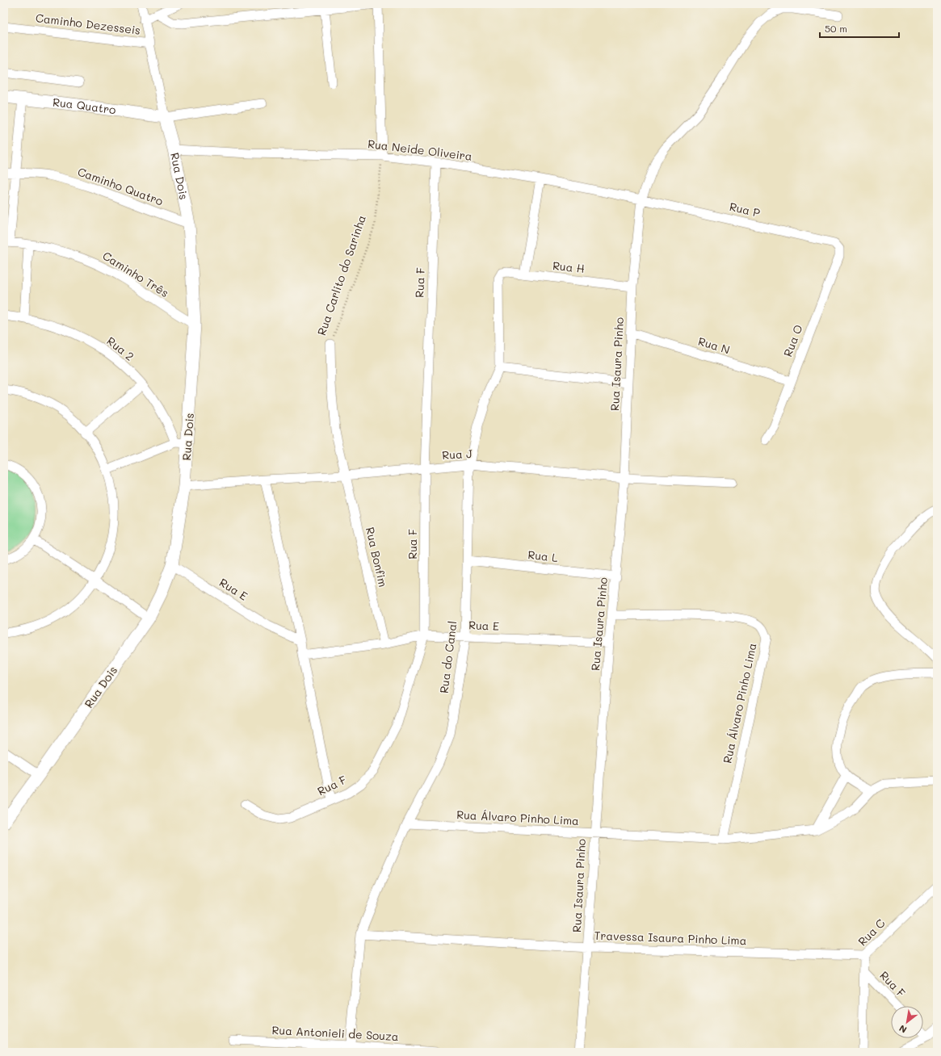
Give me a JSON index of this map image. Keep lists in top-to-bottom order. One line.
{"streets":{"street":["Caminho Dezesseis","Rua Quatro","Rua Neide Oliveira","Rua Dois","Caminho Quatro","Rua P","Rua H","Caminho Três","Rua Carlito do Sarinha","Rua F","Rua O","Rua N","Rua 2","Rua Isaura Pinho","Rua J","Rua L","Rua Bonfim","Rua E","Rua do Canal","Rua Álvaro Pinho Lima","Rua C","Travessa Isaura Pinho Lima","Rua Antonieli de Souza"]},"crossings":[["Caminho Dezesseis","Rua Dois"],["Rua Quatro","Rua Dois"],["Rua Neide Oliveira","Rua Dois"],["Rua Neide Oliveira","Rua P"],["Rua Neide Oliveira","Rua Carlito do Sarinha"],["Rua Neide Oliveira","Rua F"],["Rua Neide Oliveira","Rua Isaura Pinho"],["Rua Dois","Caminho Quatro"],["Rua Dois","Caminho Três"],["Rua Dois","Rua J"],["Rua Dois","Rua E"],["Rua P","Rua O"],["Rua P","Rua Isaura Pinho"],["Rua H","Rua Isaura Pinho"],["Rua H","Rua do Canal"],["Rua Carlito do Sarinha","Rua J"],["Rua Carlito do Sarinha","Rua Bonfim"],["Rua F","Rua J"],["Rua F","Rua E"],["Rua F","Rua C"],["Rua O","Rua N"],["Rua N","Rua Isaura Pinho"],["Rua Isaura Pinho","Rua J"],["Rua Isaura Pinho","Rua L"],["Rua Isaura Pinho","Rua E"],["Rua Isaura Pinho","Rua Álvaro Pinho Lima"],["Rua Isaura Pinho","Travessa Isaura Pinho Lima"],["Rua J","Rua Bonfim"],["Rua J","Rua do Canal"],["Rua L","Rua do Canal"],["Rua Bonfim","Rua E"],["Rua E","Rua do Canal"],["Rua do Canal","Rua Álvaro Pinho Lima"],["Rua do Canal","Travessa Isaura Pinho Lima"],["Rua do Canal","Rua Antonieli de Souza"],["Rua C","Travessa Isaura Pinho Lima"]],"scale_bar":"50 m","north":"bottom left"}
